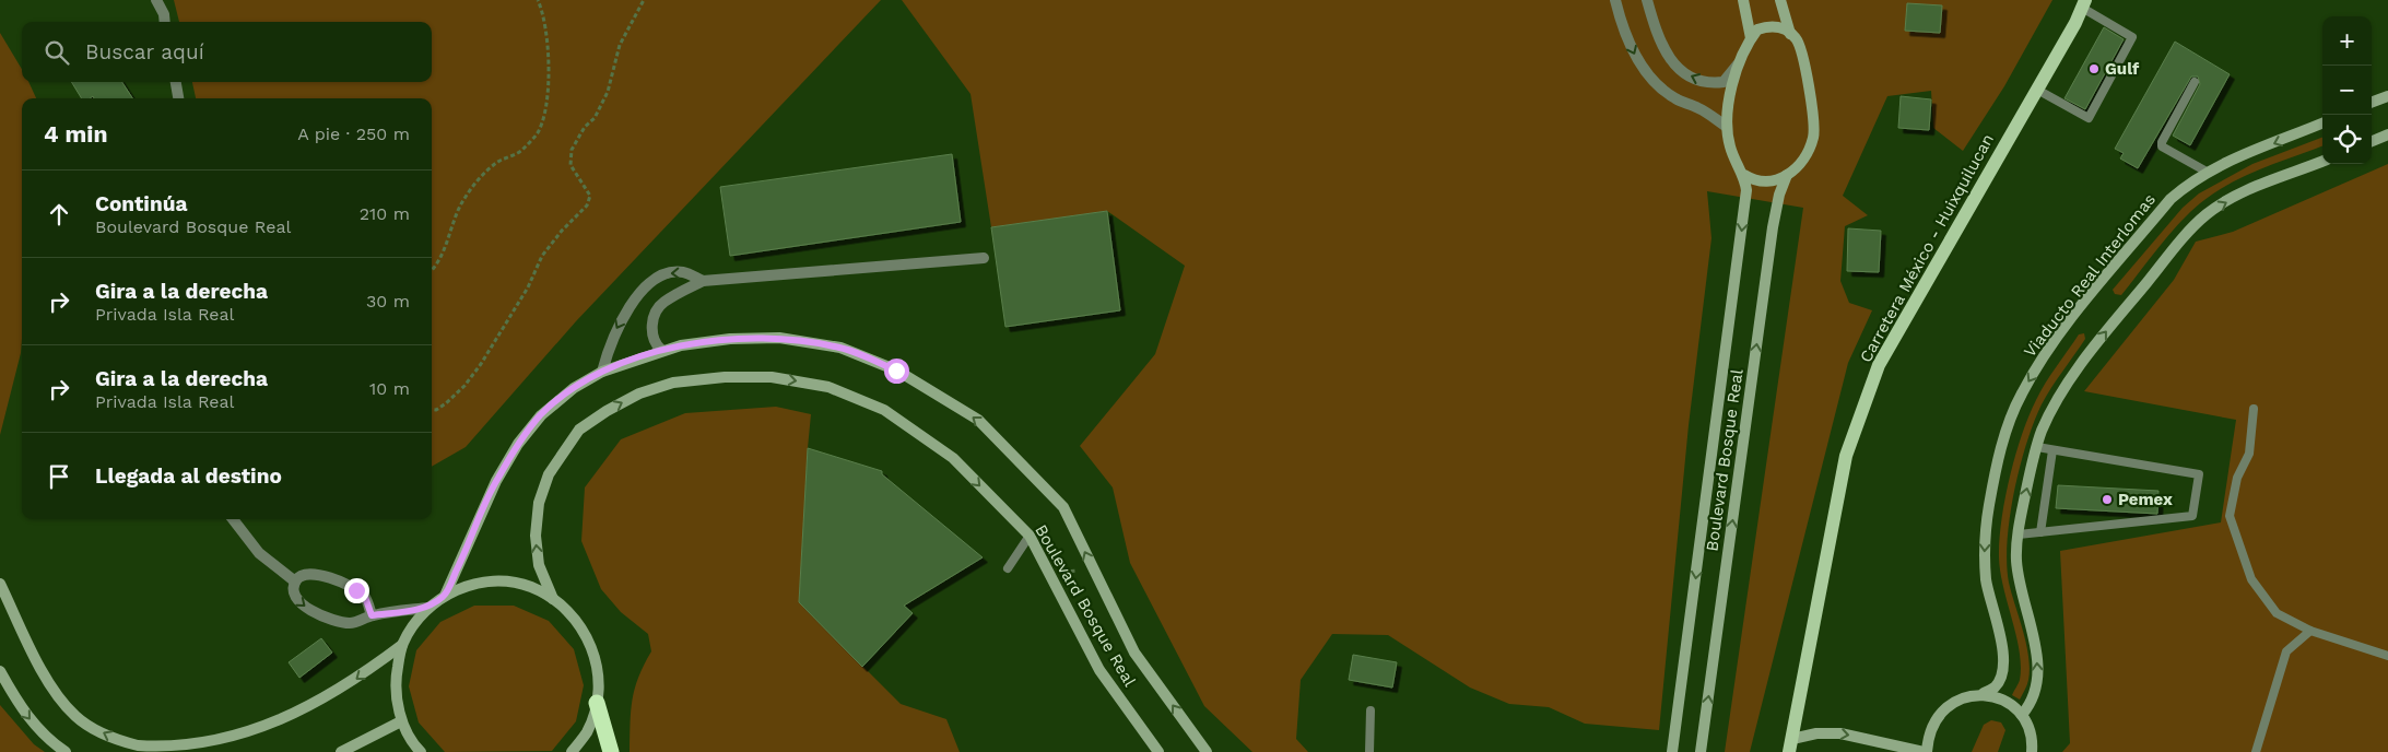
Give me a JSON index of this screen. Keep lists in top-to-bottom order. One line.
{"streets":{"main road":["Carretera México - Huixquilucan","Viaducto Real Interlomas","Boulevard Bosque Real"]},"places":["Gulf","Pemex"],"page":{"map_buttons":["+","−"],"search":"Buscar aquí","heading":["4 min","A pie · 250 m"],"list":[["Continúa","Boulevard Bosque Real","210 m"],["Gira a la derecha","Privada Isla Real","30 m"],["Gira a la derecha","Privada Isla Real","10 m"],"Llegada al destino"]}}
